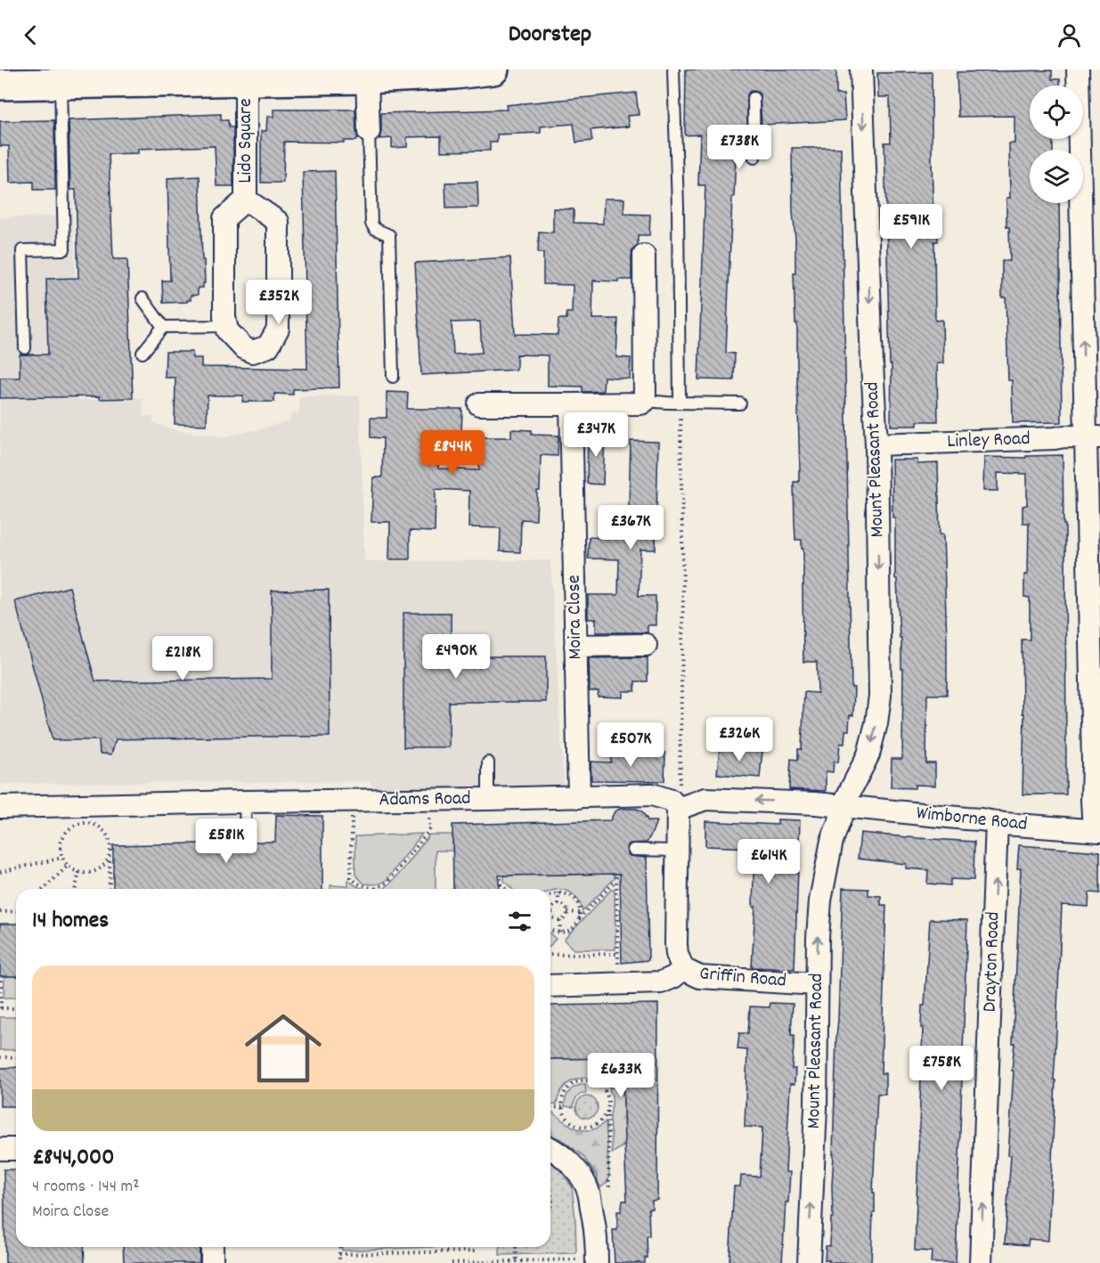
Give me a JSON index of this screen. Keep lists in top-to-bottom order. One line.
{"streets":{"street":["Lido Square","Linley Road","Mount Pleasant Road","Moira Close","Adams Road","Wimborne Road","Drayton Road","Griffin Road"]},"crossings":[["Linley Road","Mount Pleasant Road"],["Mount Pleasant Road","Wimborne Road"],["Mount Pleasant Road","Griffin Road"],["Moira Close","Adams Road"],["Wimborne Road","Drayton Road"]],"one_way":["Drayton Road"],"page":{"header":"Doorstep","price":["£738K","£591K","£352K","£347K","£844K","£367K","£490K","£218K","£326K","£507K","£581K","£614K","£758K","£633K"],"heading":"14 homes","list":[{"name":"£844,000","note":"4 rooms · 144 m² · Moira Close"}]}}
